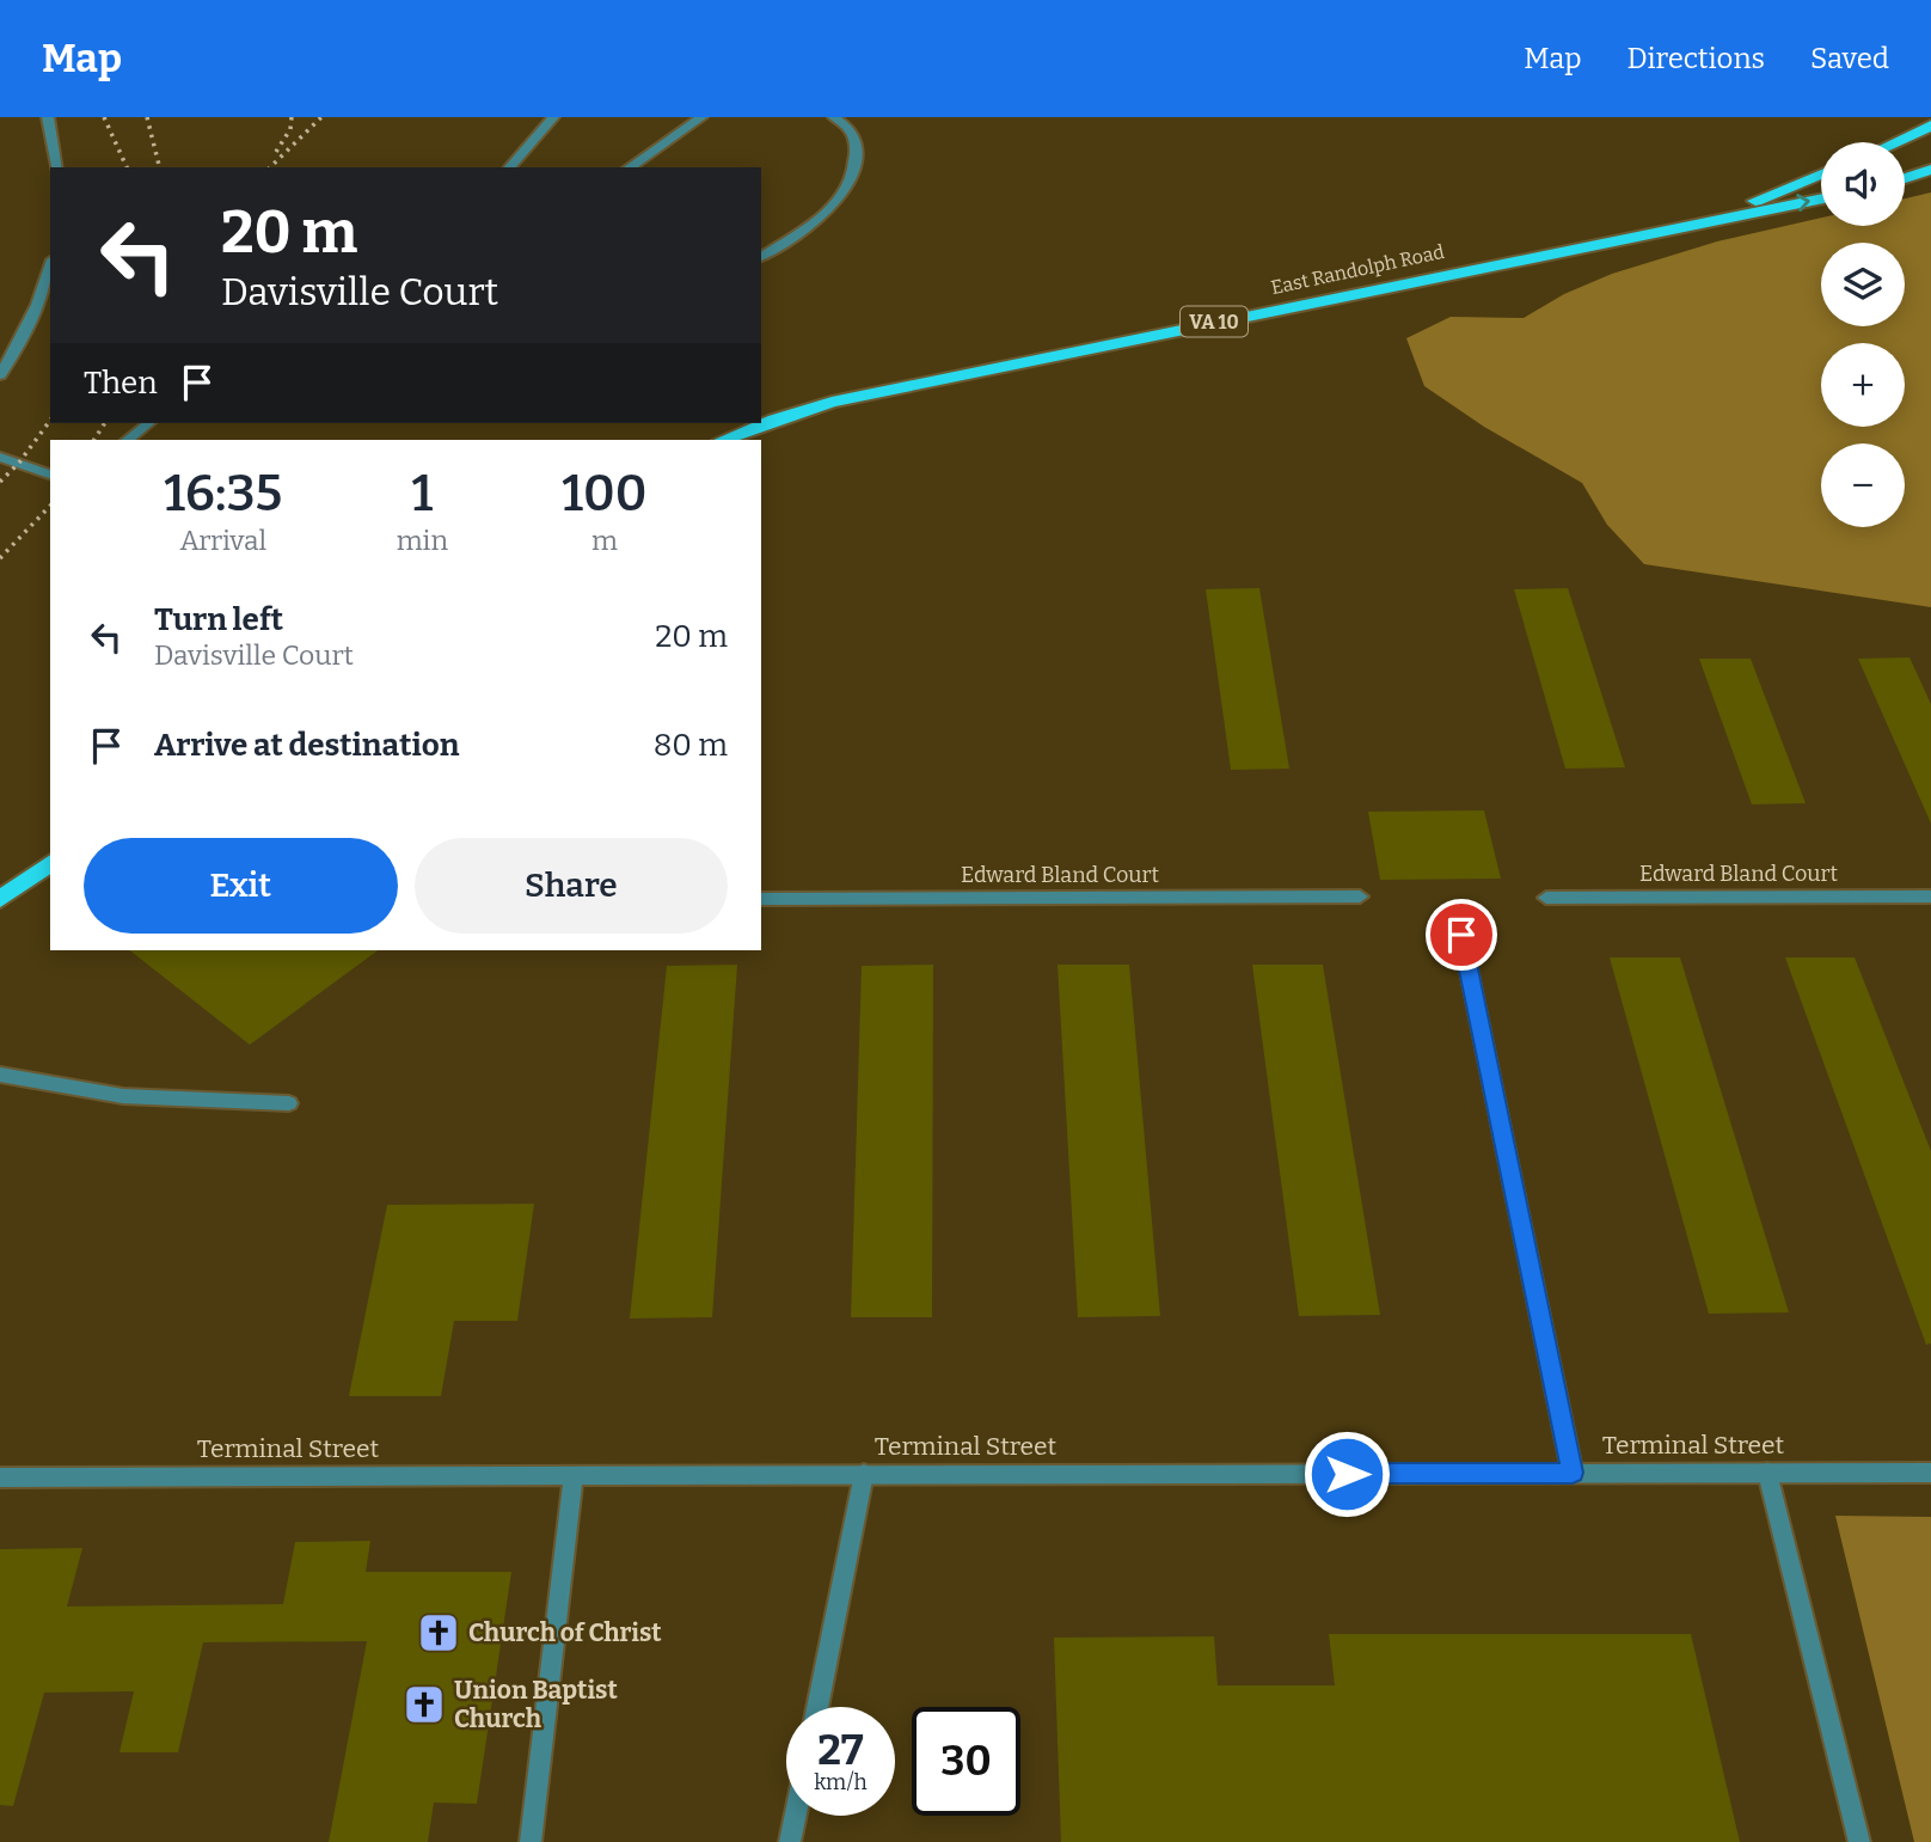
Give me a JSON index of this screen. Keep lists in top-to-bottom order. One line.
{"streets":{"highway":["East Randolph Road","VA 10"],"street":["Edward Bland Court","Terminal Street"]},"places":{"church":["Church of Christ","Union Baptist Church"]},"page":{"header":"Map","nav":["Map","Directions","Saved"],"map_buttons":["+","−"],"turn":["20 m","Davisville Court"],"then":"Then","eta":["16:35","Arrival","1","min","100","m"],"list":[{"name":"Turn left","note":"Davisville Court","value":"20 m"},{"name":"Arrive at destination","value":"80 m"}],"buttons":["Exit","Share"],"speed":"27 km/h","limit":"30"}}
